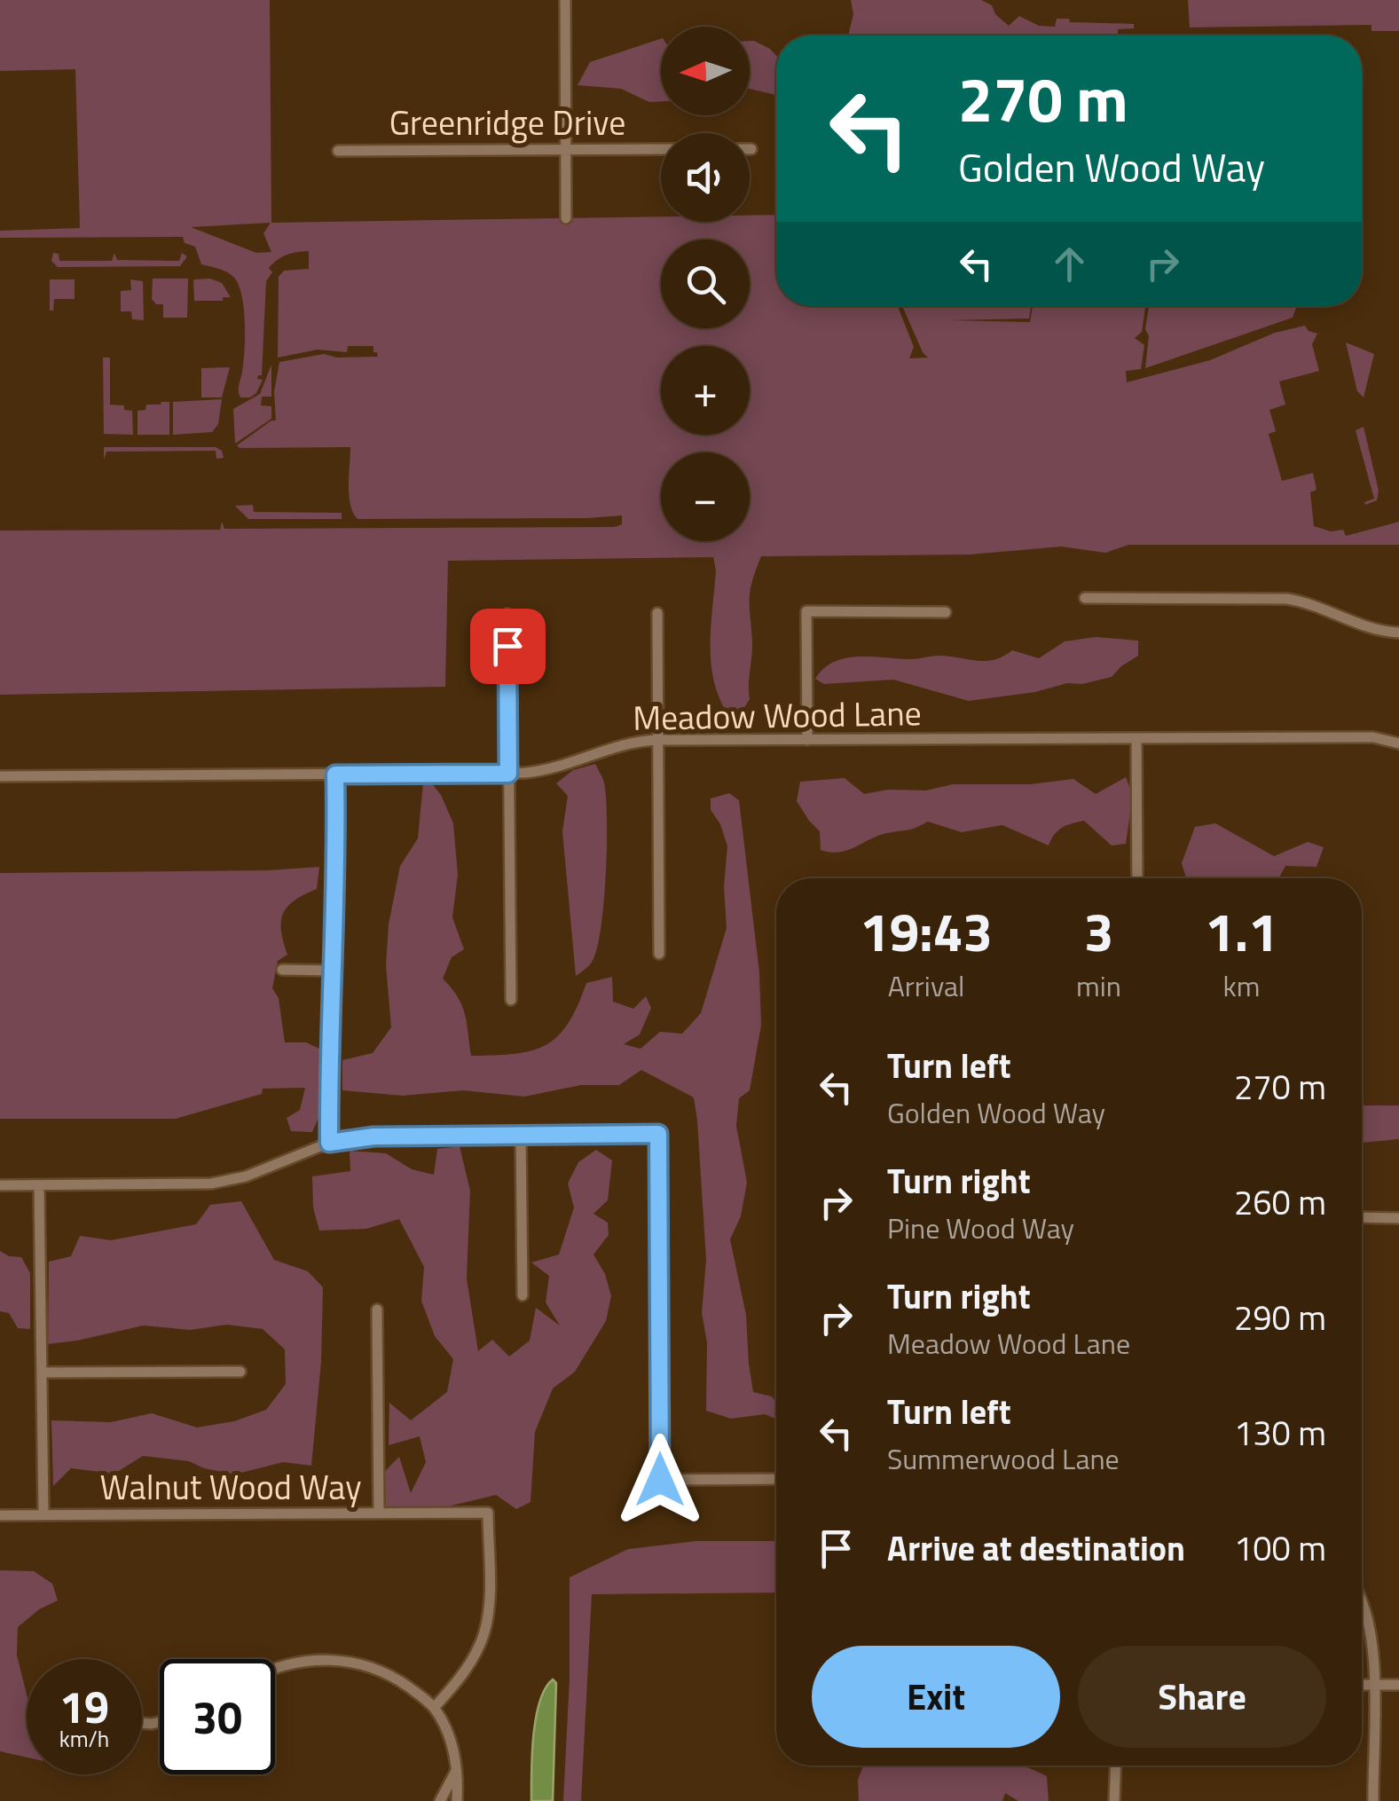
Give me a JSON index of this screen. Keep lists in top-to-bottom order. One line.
{"streets":{"street":["Greenridge Drive","Meadow Wood Lane","Walnut Wood Way"]},"north":"left","page":{"map_buttons":["+","−"],"turn":["270 m","Golden Wood Way"],"eta":["19:43","Arrival","3","min","1.1","km"],"list":[{"name":"Turn left","note":"Golden Wood Way","value":"270 m"},{"name":"Turn right","note":"Pine Wood Way","value":"260 m"},{"name":"Turn right","note":"Meadow Wood Lane","value":"290 m"},{"name":"Turn left","note":"Summerwood Lane","value":"130 m"},{"name":"Arrive at destination","value":"100 m"}],"buttons":["Exit","Share"],"speed":"19 km/h","limit":"30"}}
